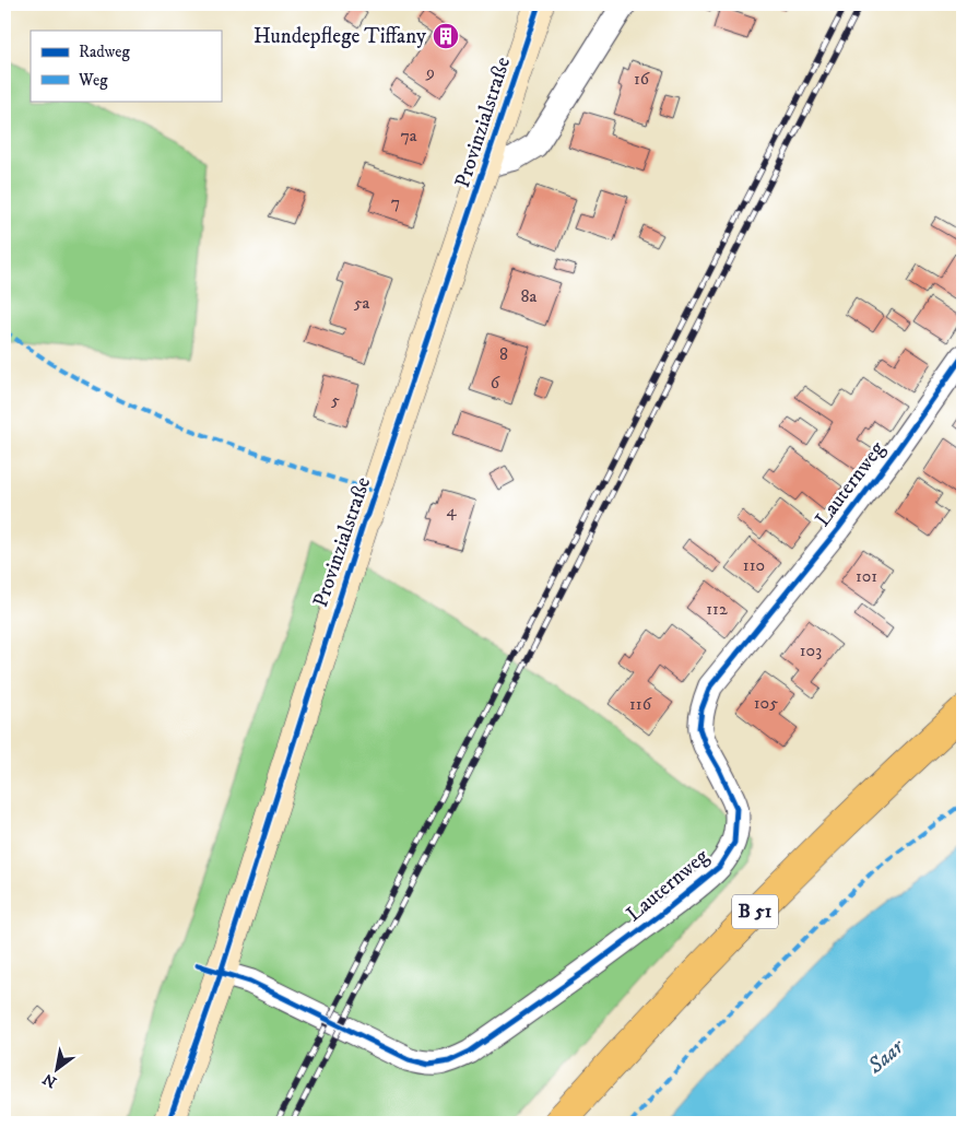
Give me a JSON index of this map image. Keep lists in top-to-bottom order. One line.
{"streets":{"main road":["B 51"],"street":["Provinzialstraße","Lauternweg"]},"crossings":[["Provinzialstraße","Lauternweg"]],"water":["Saar"],"places":{"building":["Hundepflege Tiffany"]},"house_numbers":["9","16","7a","7","8a","5a","8","6","5","4","110","101","112","103","105","116"],"legend":["Radweg","Weg"],"north":"bottom left"}
